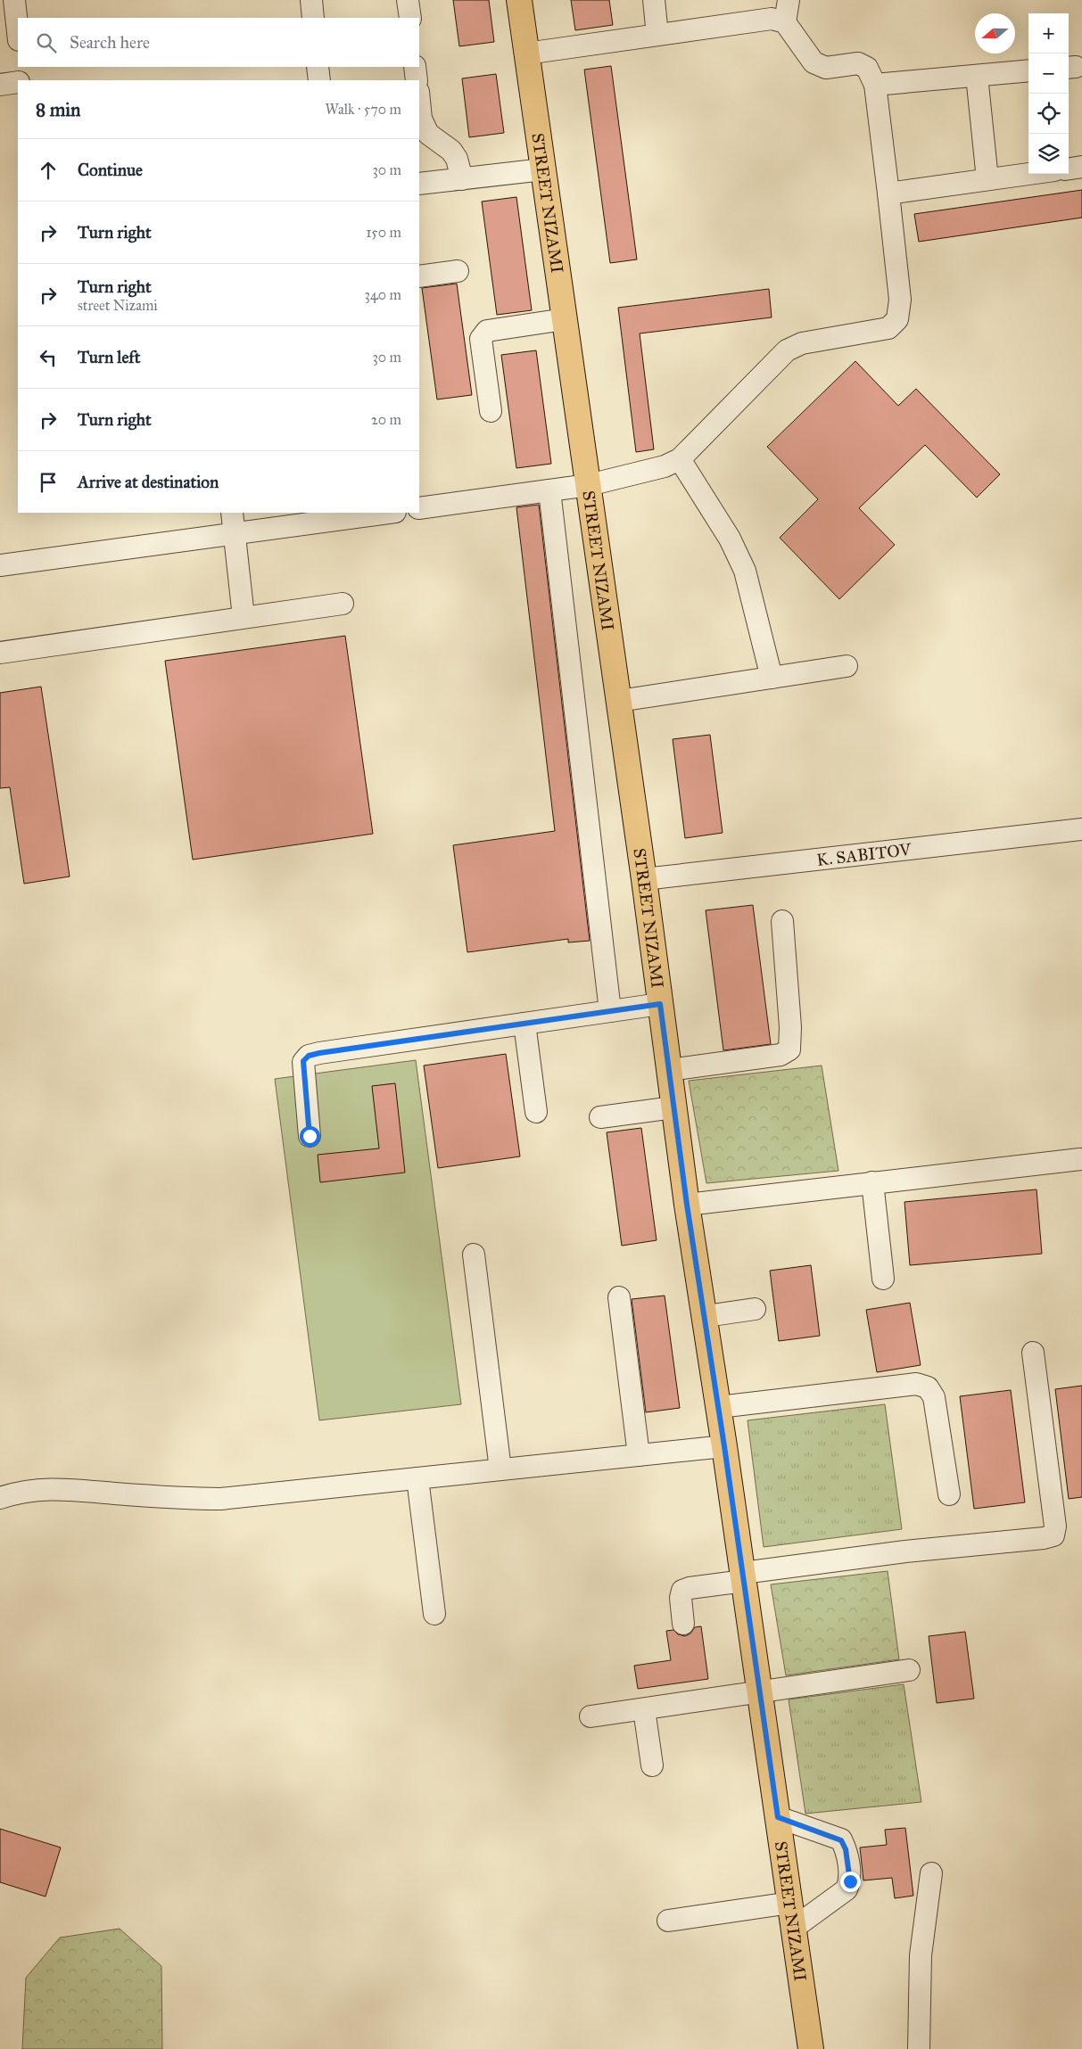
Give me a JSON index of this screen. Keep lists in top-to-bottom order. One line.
{"streets":{"main road":["STREET NIZAMI"],"street":["K. SABITOV"]},"crossings":[["STREET NIZAMI","K. SABITOV"]],"north":"left","page":{"map_buttons":["+","−"],"search":"Search here","heading":["8 min","Walk · 570 m"],"list":[["Continue","30 m"],["Turn right","150 m"],["Turn right","street Nizami","340 m"],["Turn left","30 m"],["Turn right","20 m"],"Arrive at destination"]}}
